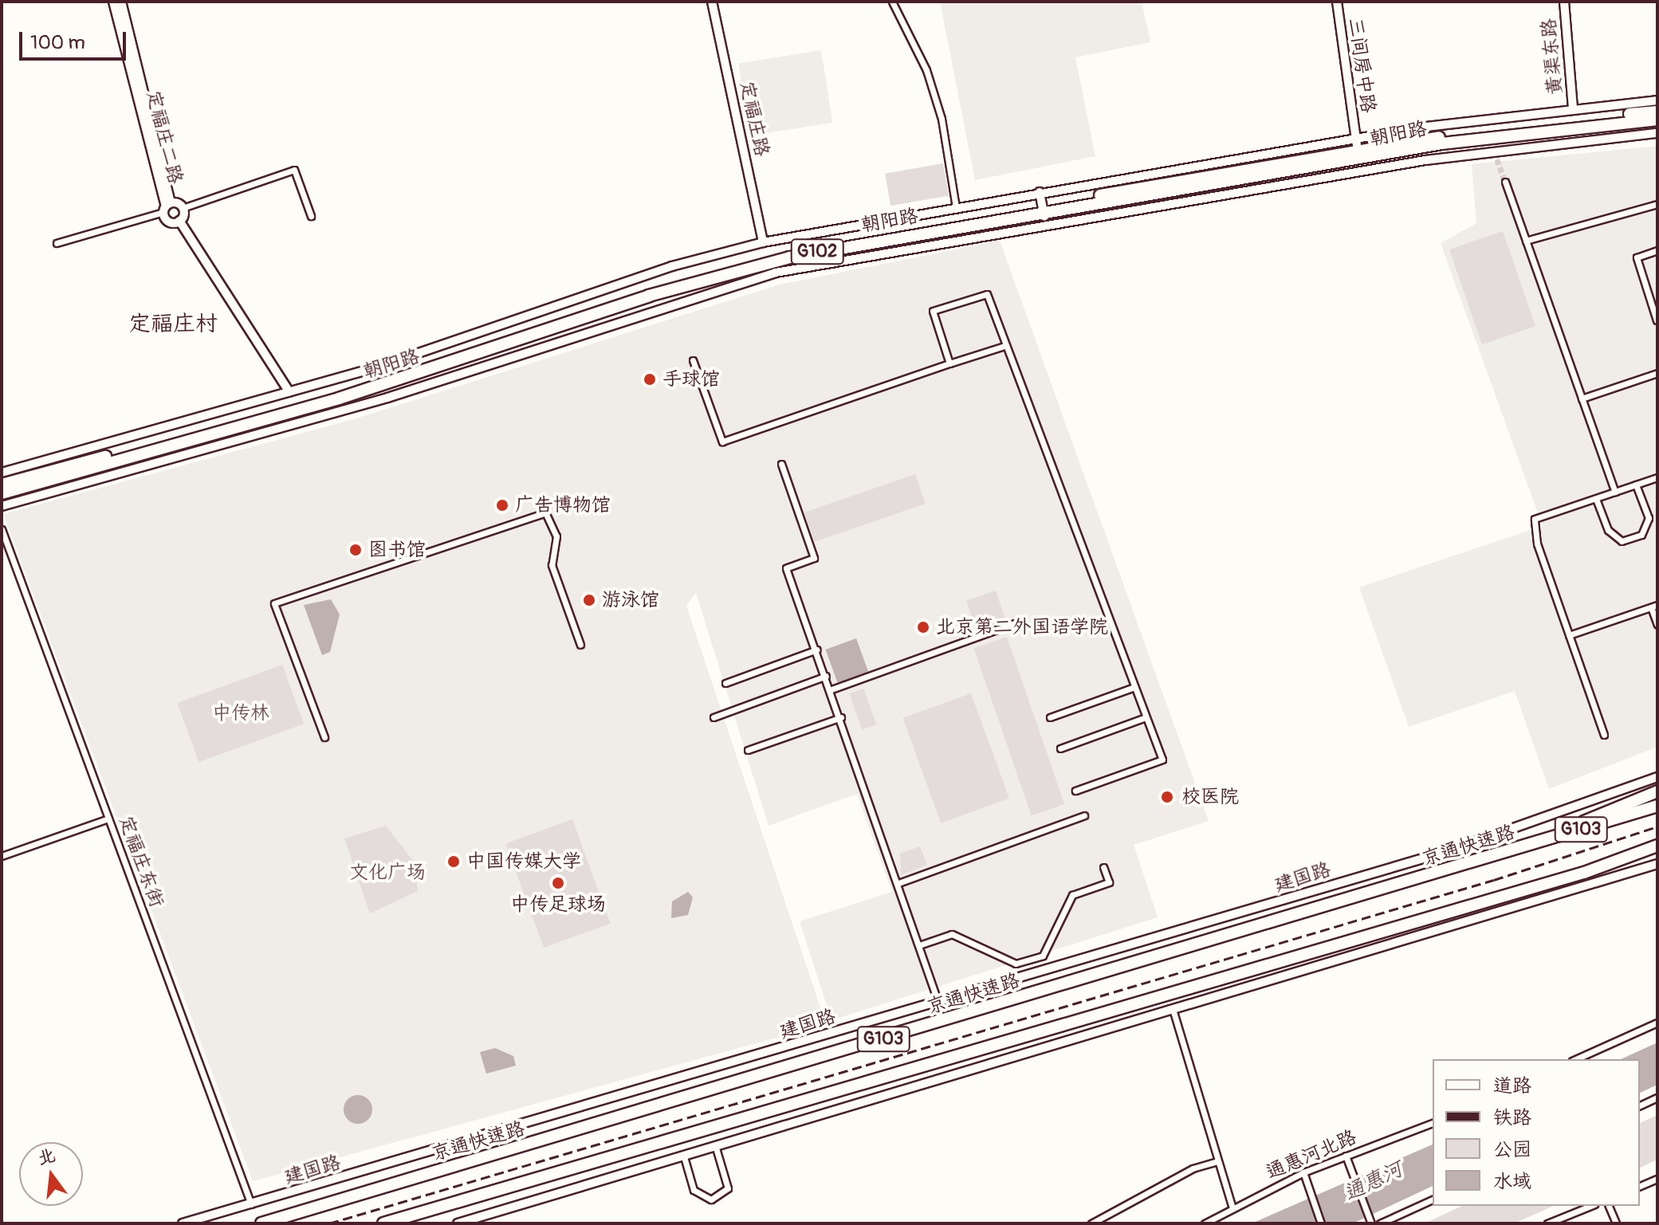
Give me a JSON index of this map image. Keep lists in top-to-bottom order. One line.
{"streets":{"highway":["朝阳路","G102","G103","京通快速路"],"street":["黄渠东路","三间房中路","定福庄路","定福庄二路","定福庄东街","建国路","通惠河北路"]},"crossings":[["黄渠东路","朝阳路"],["三间房中路","朝阳路"],["定福庄路","朝阳路"],["朝阳路","定福庄二路"],["定福庄东街","建国路"]],"districts":["定福庄村"],"water":["通惠河"],"parks":["中传林","文化广场"],"places":["手球馆","广告博物馆","图书馆","游泳馆","北京第二外国语学院","校医院","中国传媒大学","中传足球场"],"legend":["道路","铁路","公园","水域"],"scale_bar":"100 m","north":"top"}
